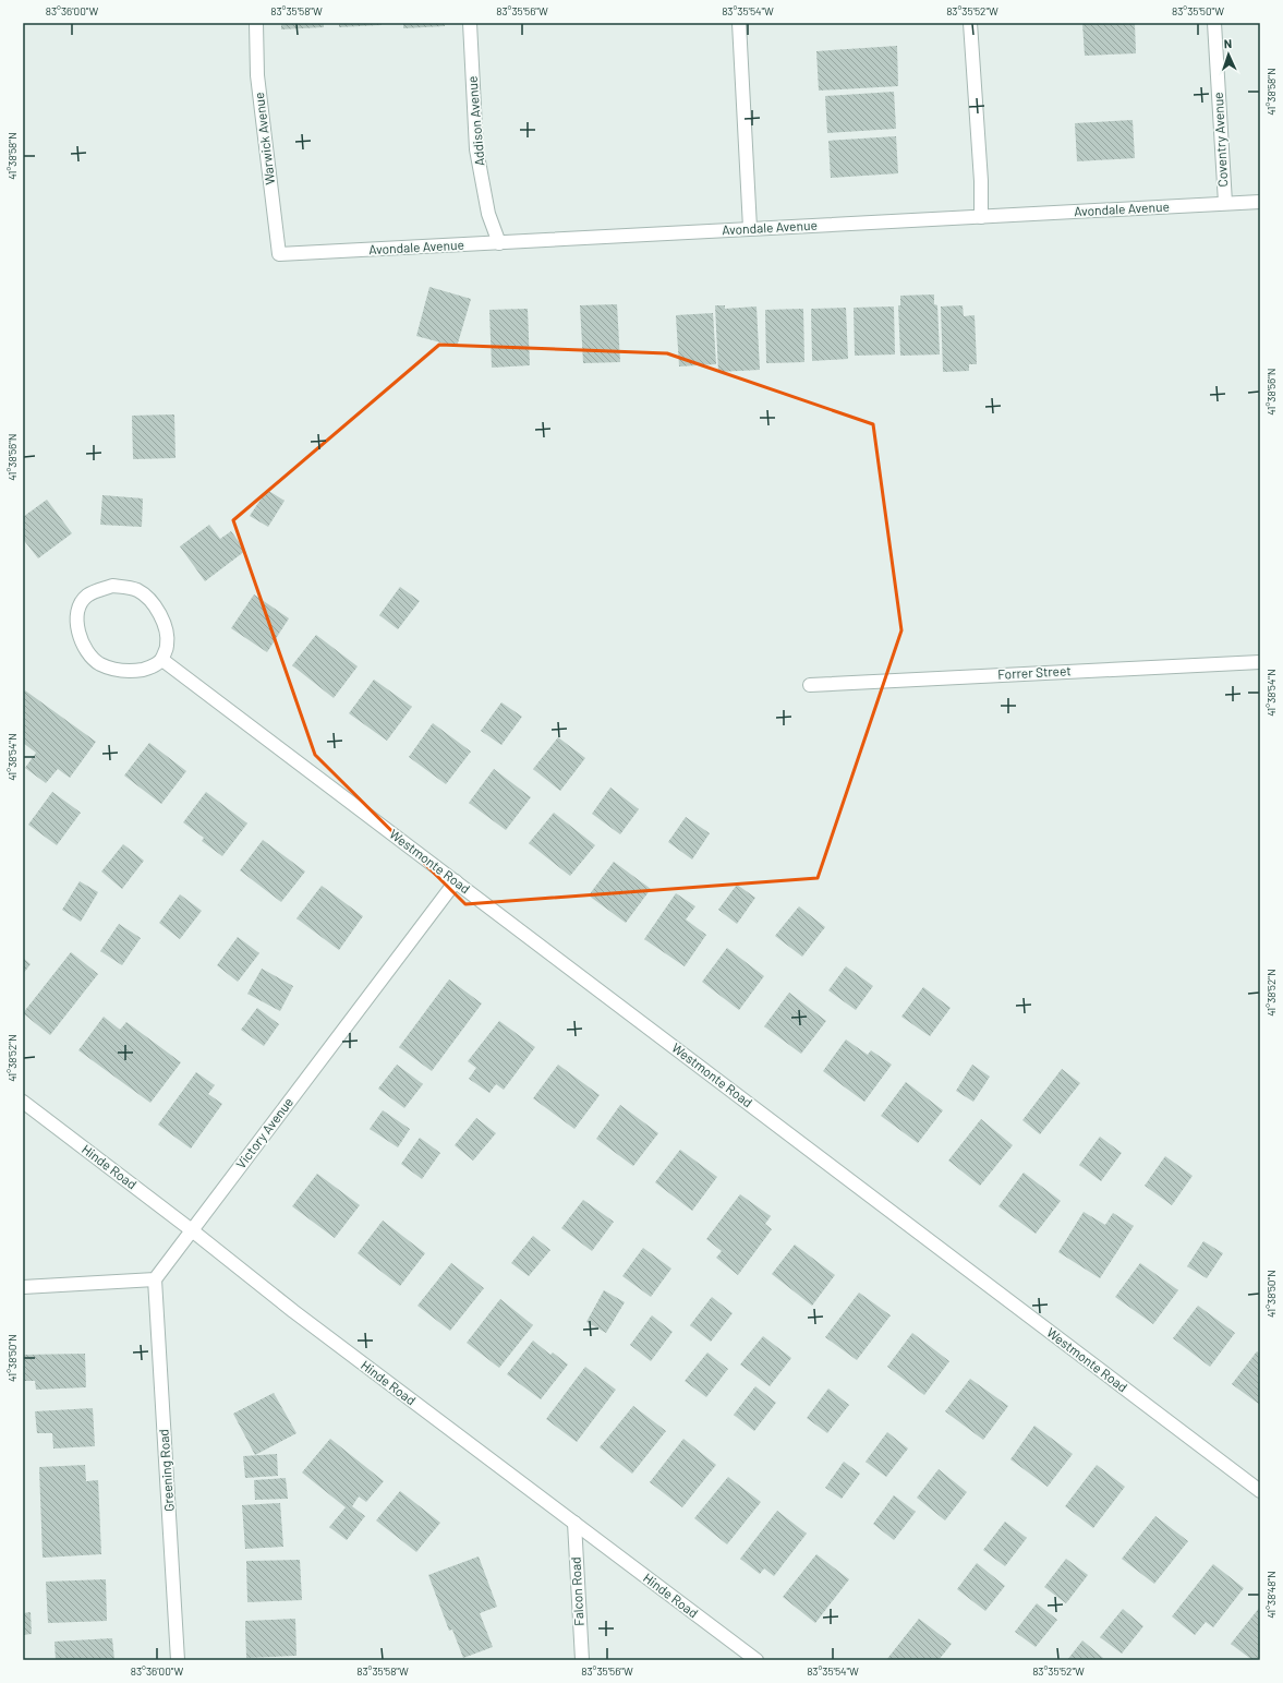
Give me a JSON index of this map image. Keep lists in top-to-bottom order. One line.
{"streets":{"street":["Addison Avenue","Warwick Avenue","Coventry Avenue","Avondale Avenue","Forrer Street","Westmonte Road","Victory Avenue","Hinde Road","Greening Road","Falcon Road"]},"crossings":[["Addison Avenue","Avondale Avenue"],["Warwick Avenue","Avondale Avenue"],["Coventry Avenue","Avondale Avenue"],["Westmonte Road","Victory Avenue"],["Victory Avenue","Hinde Road"],["Victory Avenue","Greening Road"],["Hinde Road","Falcon Road"]],"north":"top","coordinates":["83°36'00\"W","83°35'58\"W","83°35'56\"W","83°35'54\"W","83°35'52\"W","83°35'50\"W","41°38'58\"N","41°38'56\"N","41°38'54\"N","41°38'52\"N","41°38'50\"N","41°38'48\"N"]}
